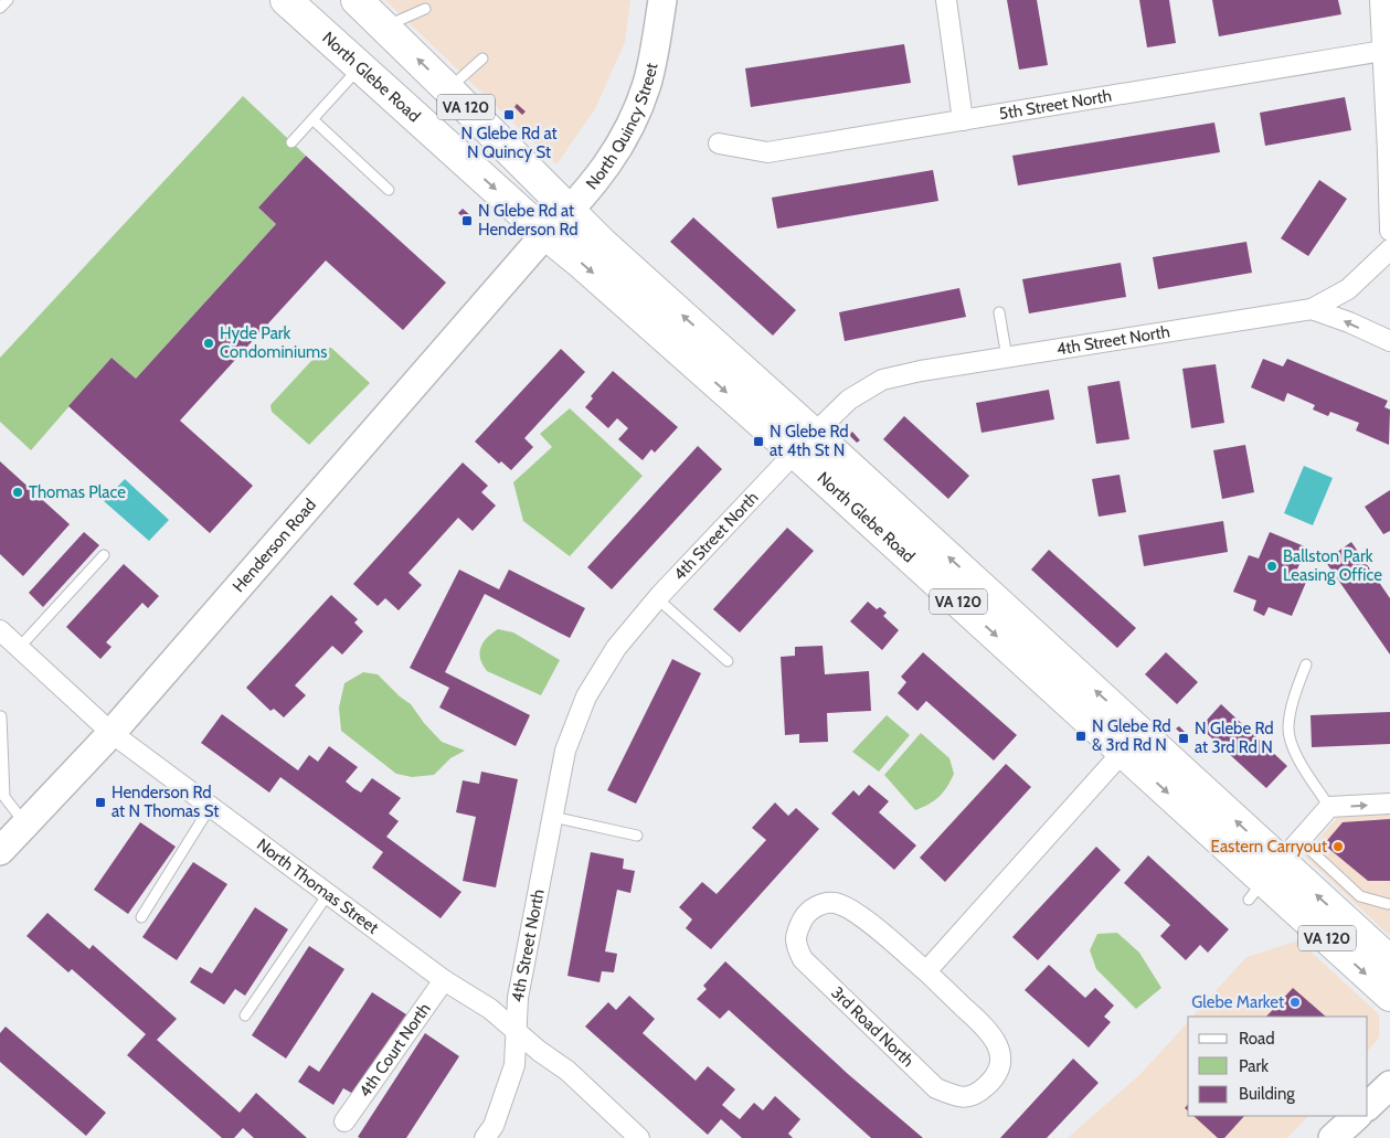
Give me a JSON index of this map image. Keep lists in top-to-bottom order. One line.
{"streets":{"main road":["North Glebe Road","VA 120"],"street":["5th Street North","North Quincy Street","4th Street North","Henderson Road","North Thomas Street","3rd Road North","4th Court North"]},"crossings":[["North Glebe Road","North Quincy Street"],["North Glebe Road","4th Street North"],["North Glebe Road","Henderson Road"],["North Quincy Street","Henderson Road"],["4th Street North","North Thomas Street"],["Henderson Road","North Thomas Street"],["North Thomas Street","4th Court North"]],"places":{"transit":["N Glebe Rd at N Quincy St","N Glebe Rd at Henderson Rd","N Glebe Rd at 4th St N","N Glebe Rd & 3rd Rd N","N Glebe Rd at 3rd Rd N","Henderson Rd at N Thomas St"],"other":["Hyde Park Condominiums","Thomas Place","Ballston Park Leasing Office","Eastern Carryout","Glebe Market"]},"legend":["Road","Park","Building"]}
